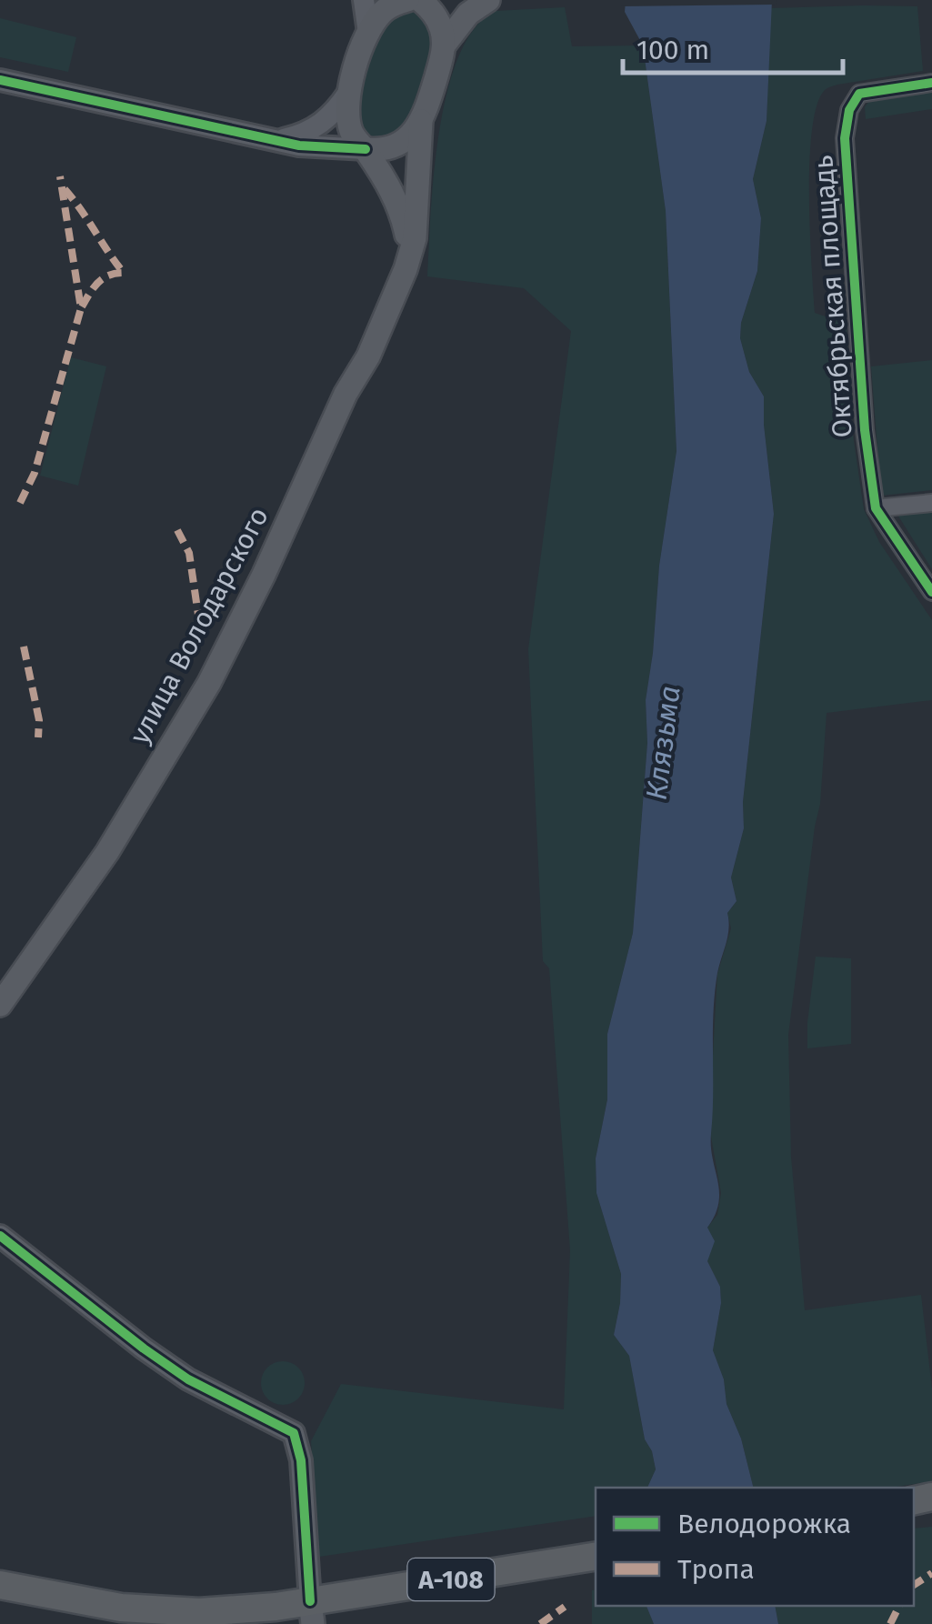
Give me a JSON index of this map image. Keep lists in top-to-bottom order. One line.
{"streets":{"highway":["А-108"],"main road":["улица Володарского"],"street":["Октябрьская площадь"]},"water":["Клязьма"],"legend":["Велодорожка","Тропа"],"scale_bar":"100 m"}
